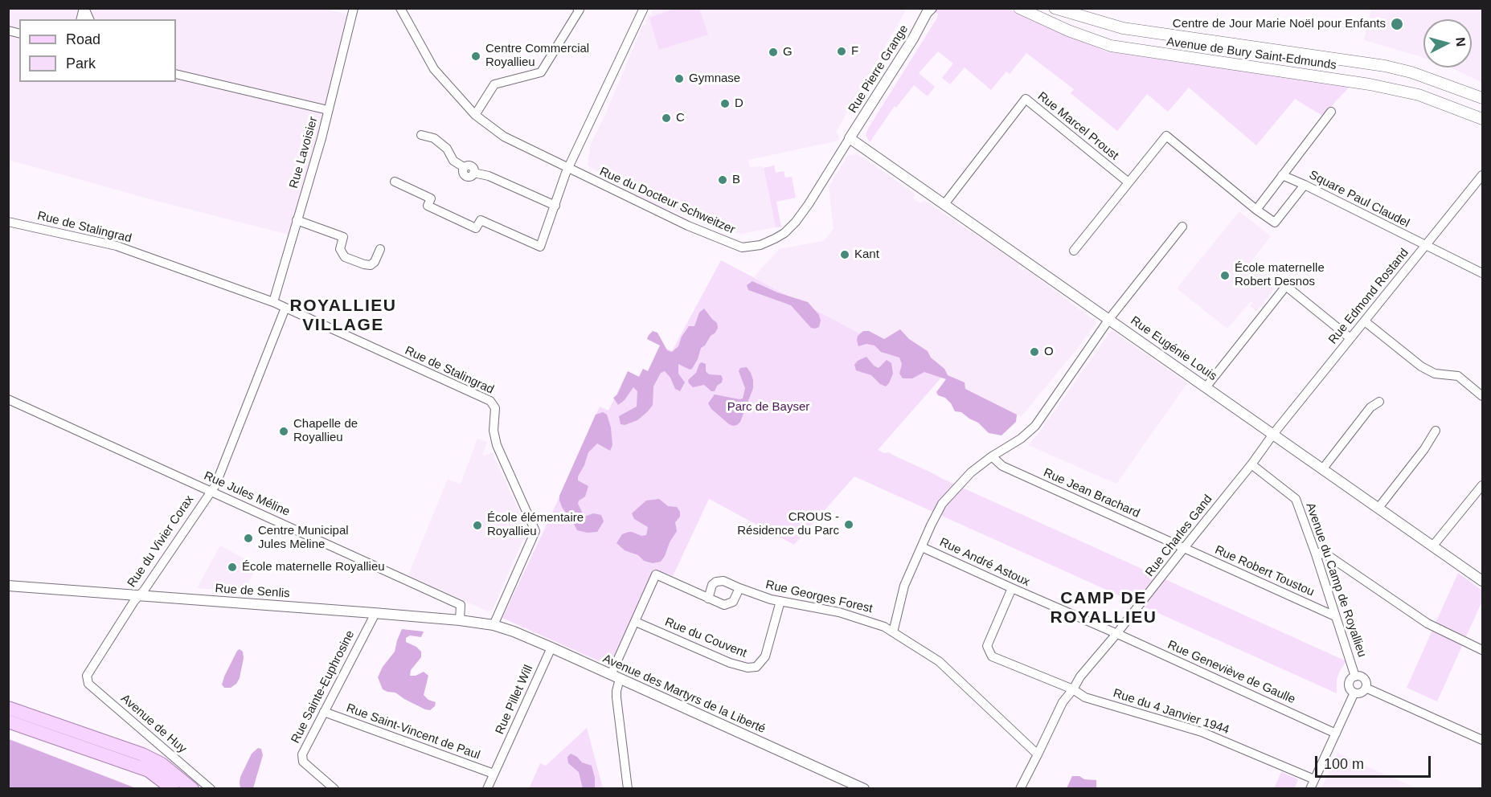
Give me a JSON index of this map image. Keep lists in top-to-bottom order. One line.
{"streets":{"main road":["Avenue de Bury Saint-Edmunds"],"street":["Rue Pierre Grange","Rue Marcel Proust","Rue Lavoisier","Square Paul Claudel","Rue du Docteur Schweitzer","Rue de Stalingrad","Rue Edmond Rostand","Rue Eugénie Louis","Rue Jean Brachard","Rue Jules Méline","Rue Charles Gand","Rue du Vivier Corax","Rue André Astoux","Rue Robert Toustou","Avenue du Camp de Royallieu","Rue de Senlis","Rue Georges Forest","Rue du Couvent","Rue Geneviève de Gaulle","Rue Sainte-Euphrosine","Avenue des Martyrs de la Liberté","Rue Pillet Will","Rue du 4 Janvier 1944","Avenue de Huy","Rue Saint-Vincent de Paul"]},"crossings":[["Rue Pierre Grange","Rue du Docteur Schweitzer"],["Rue Pierre Grange","Rue Eugénie Louis"],["Rue Marcel Proust","Rue Eugénie Louis"],["Rue Lavoisier","Rue de Stalingrad"],["Square Paul Claudel","Rue Edmond Rostand"],["Rue du Docteur Schweitzer","Rue Eugénie Louis"],["Rue de Stalingrad","Rue du Vivier Corax"],["Rue de Stalingrad","Rue de Senlis"],["Rue de Stalingrad","Avenue des Martyrs de la Liberté"],["Rue Edmond Rostand","Rue Eugénie Louis"],["Rue Jean Brachard","Rue Charles Gand"],["Rue Jean Brachard","Rue Robert Toustou"],["Rue Jules Méline","Rue du Vivier Corax"],["Rue Jules Méline","Rue de Senlis"],["Rue Charles Gand","Rue André Astoux"],["Rue Charles Gand","Rue Robert Toustou"],["Rue Charles Gand","Avenue du Camp de Royallieu"],["Rue Charles Gand","Rue Georges Forest"],["Rue Charles Gand","Rue Geneviève de Gaulle"],["Rue Charles Gand","Rue du 4 Janvier 1944"],["Rue du Vivier Corax","Rue de Senlis"],["Rue du Vivier Corax","Avenue de Huy"],["Rue André Astoux","Rue Geneviève de Gaulle"],["Rue André Astoux","Rue du 4 Janvier 1944"],["Rue Robert Toustou","Avenue du Camp de Royallieu"],["Rue de Senlis","Rue Sainte-Euphrosine"],["Rue de Senlis","Avenue des Martyrs de la Liberté"],["Rue Georges Forest","Rue du Couvent"],["Rue Sainte-Euphrosine","Rue Saint-Vincent de Paul"],["Avenue des Martyrs de la Liberté","Rue Pillet Will"],["Rue Pillet Will","Rue Saint-Vincent de Paul"]],"districts":["ROYALLIEU VILLAGE","CAMP DE ROYALLIEU"],"parks":["Parc de Bayser"],"places":["Centre de Jour Marie Noël pour Enfants","F","G","Centre Commercial Royallieu","Gymnase","D","C","B","Kant","École maternelle Robert Desnos","O","Chapelle de Royallieu","CROUS - Résidence du Parc","École élémentaire Royallieu","Centre Municipal Jules Meline","École maternelle Royallieu"],"legend":["Road","Park"],"scale_bar":"100 m","north":"right"}
